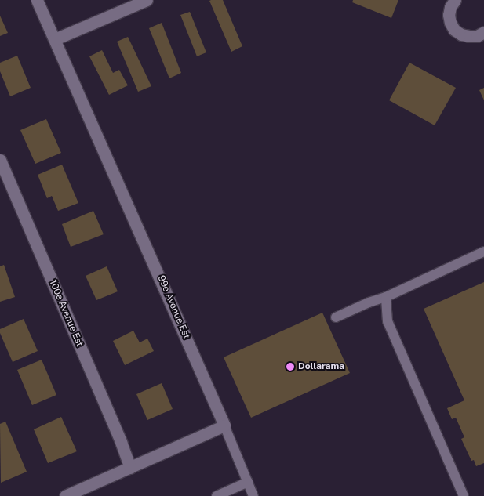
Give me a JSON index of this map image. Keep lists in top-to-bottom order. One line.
{"streets":{"street":["99e Avenue Est","100e Avenue Est"]},"places":["Dollarama"]}
